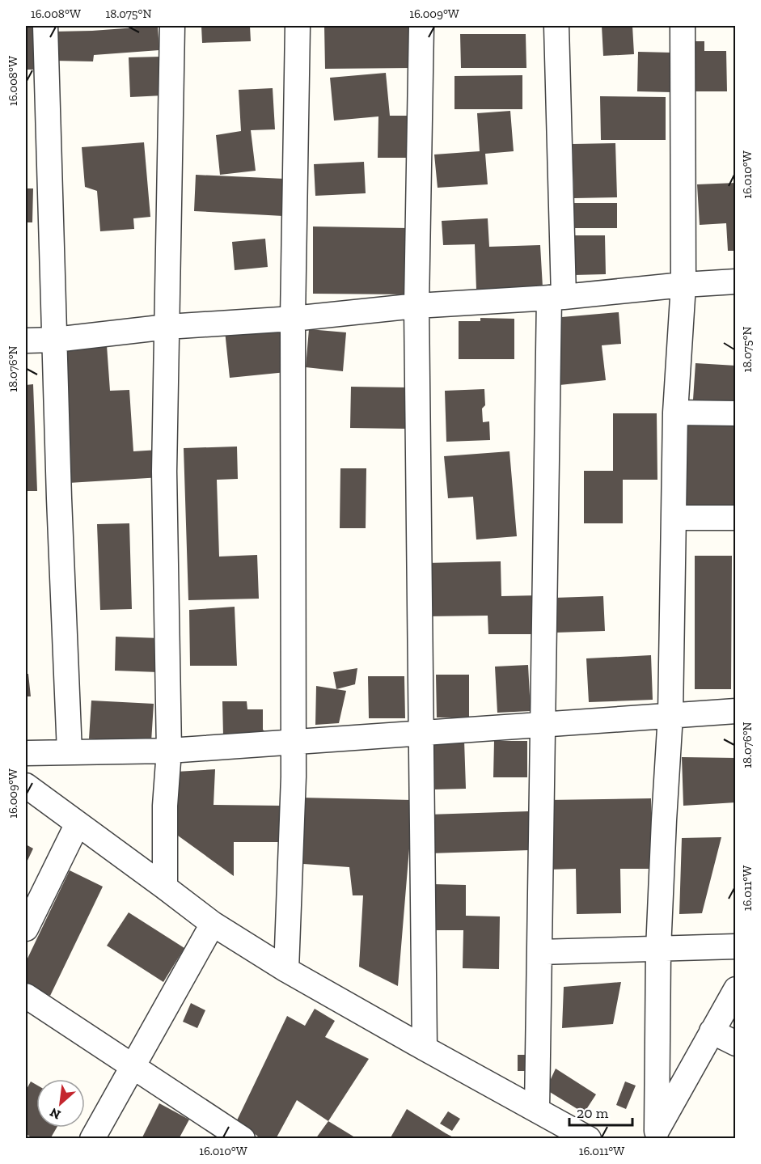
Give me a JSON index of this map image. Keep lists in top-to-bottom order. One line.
{"scale_bar":"20 m","north":"bottom left","coordinates":["16.008°W","18.075°N","16.009°W","16.010°W","18.076°N","16.011°W"]}
